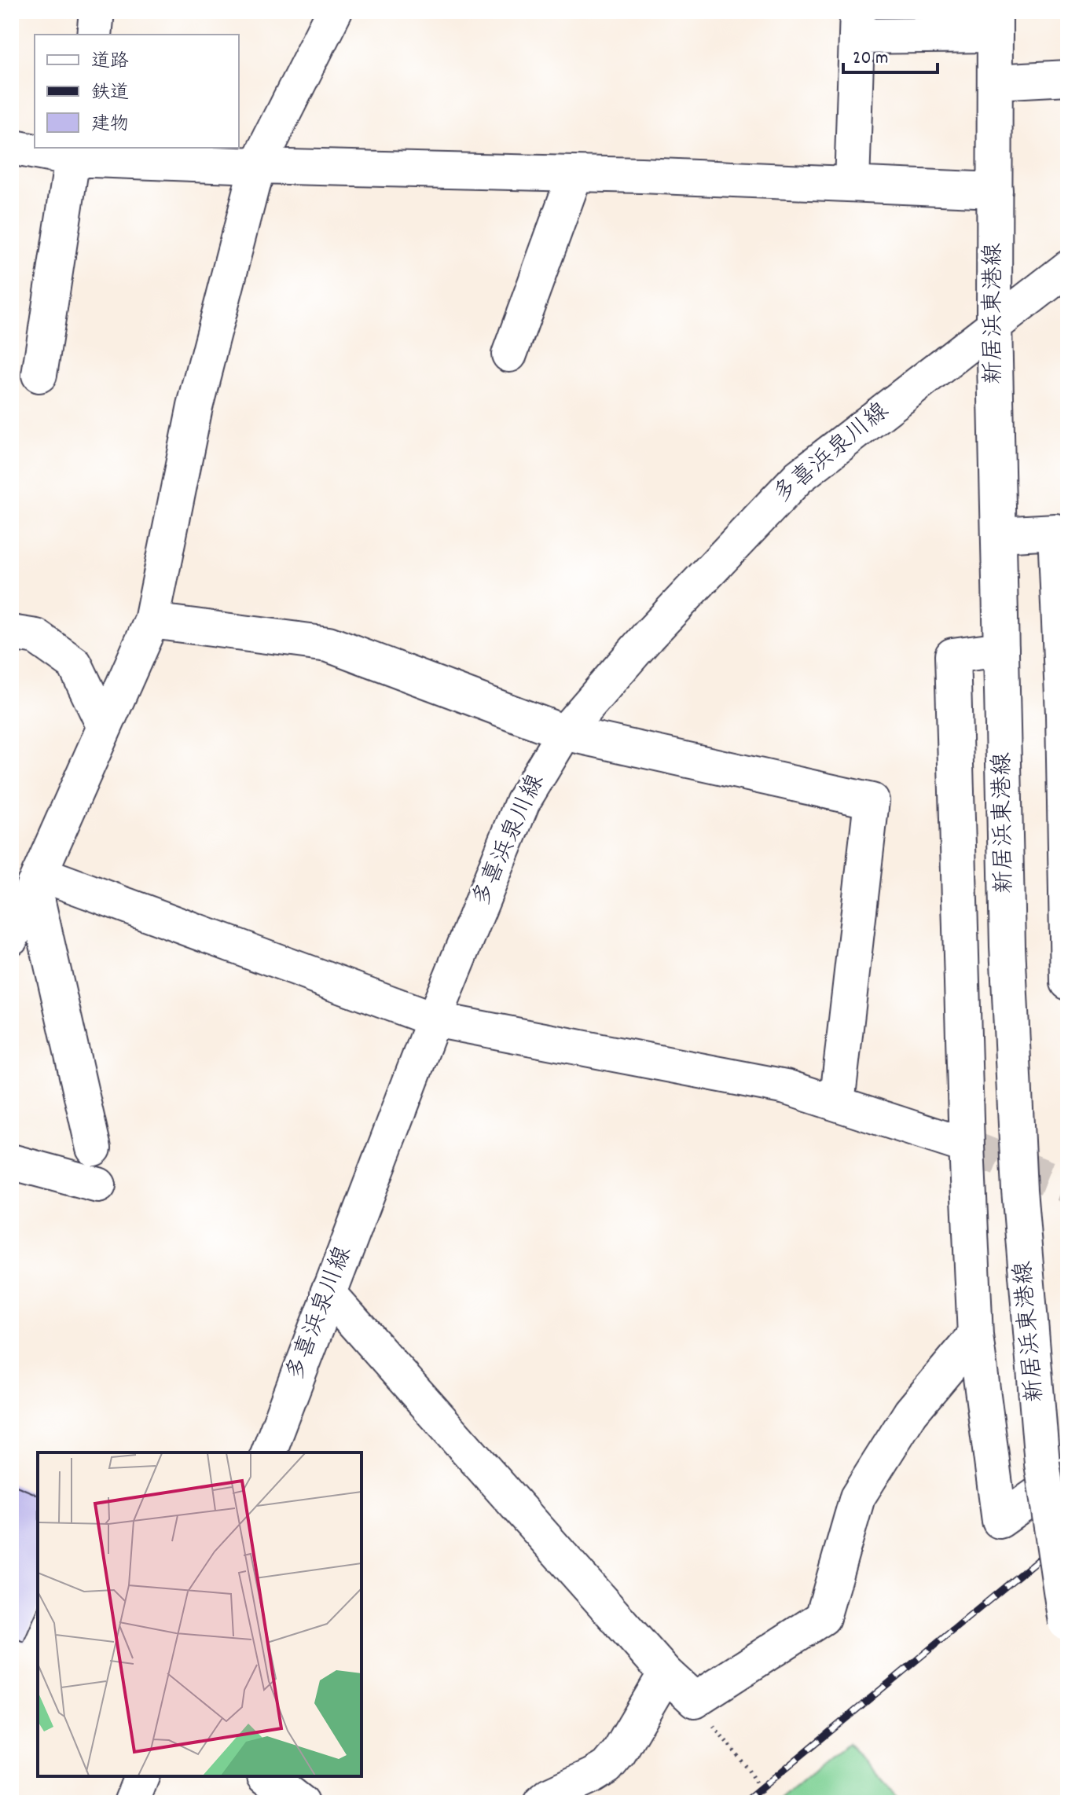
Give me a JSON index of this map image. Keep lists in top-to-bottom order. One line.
{"streets":{"street":["新居浜東港線","多喜浜泉川線"]},"crossings":[["新居浜東港線","多喜浜泉川線"]],"legend":["道路","鉄道","建物"],"scale_bar":"20 m"}
